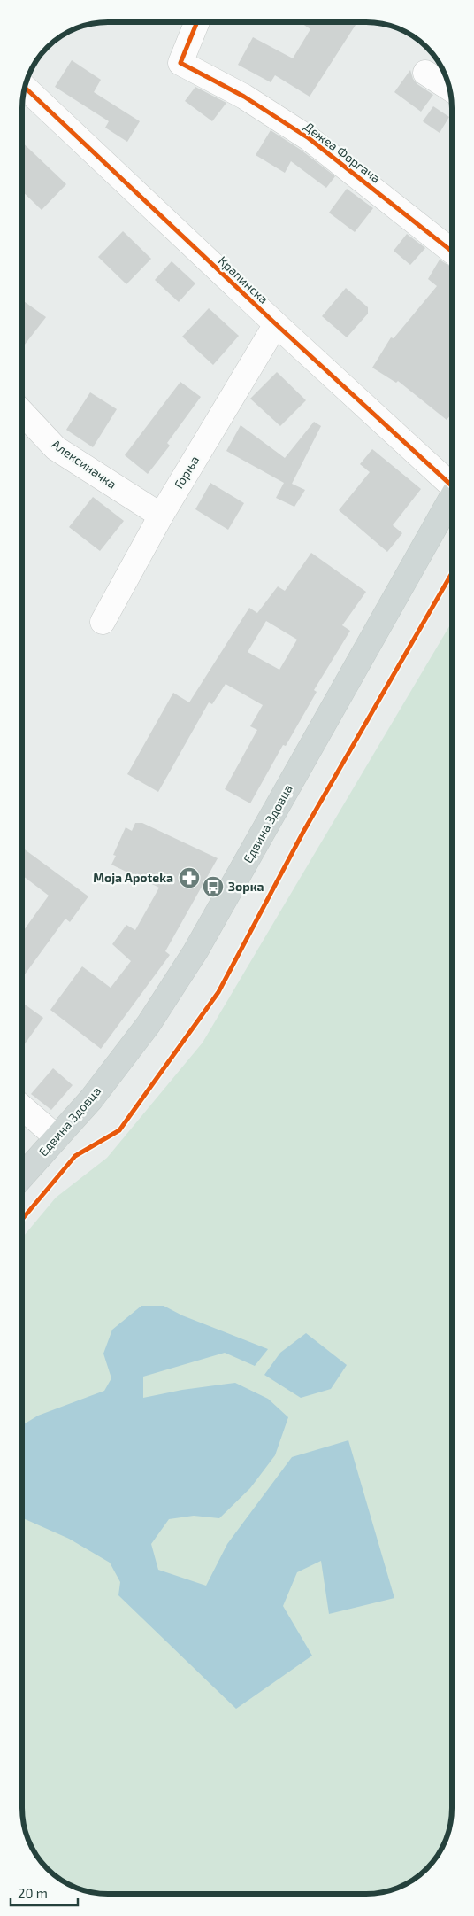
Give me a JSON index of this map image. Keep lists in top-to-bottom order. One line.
{"streets":{"main road":["Едвина Здовца"],"street":["Дежеа Форгача","Крапинска","Алексиначка","Горња"]},"crossings":[["Крапинска","Горња"],["Алексиначка","Горња"]],"places":{"pharmacy":["Moja Apoteka"],"bus stop":["Зорка"]},"scale_bar":"20 m"}
